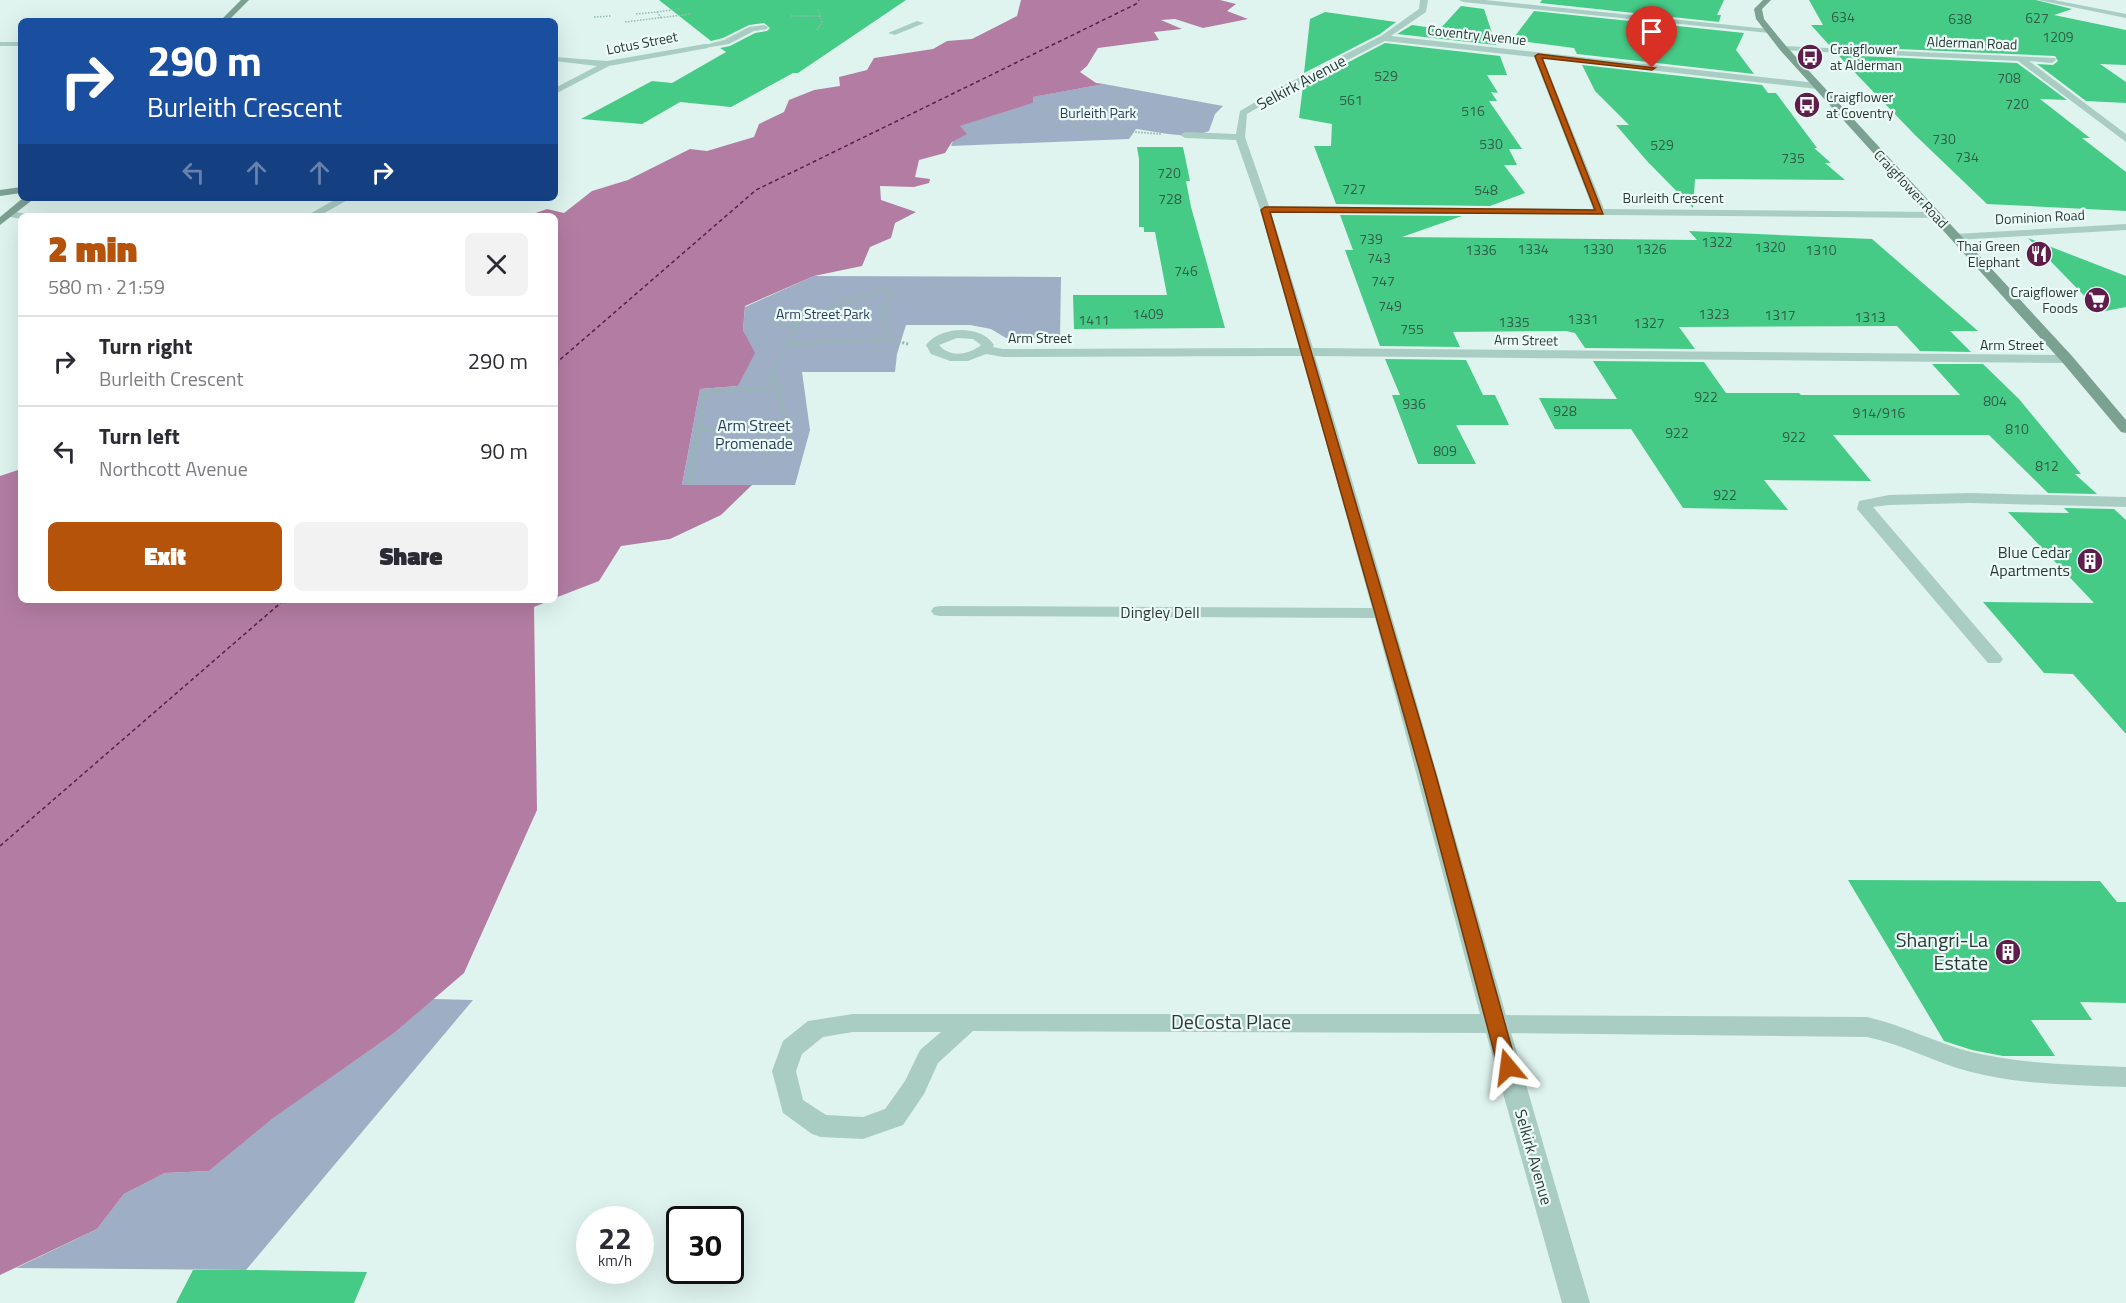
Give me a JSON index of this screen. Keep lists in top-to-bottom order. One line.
{"streets":{"main road":["Craigflower Road"],"street":["Coventry Avenue","Lotus Street","Alderman Road","Selkirk Avenue","Burleith Crescent","Dominion Road","Arm Street","Dingley Dell","DeCosta Place"]},"crossings":[["Coventry Avenue","Selkirk Avenue"],["Coventry Avenue","Craigflower Road"],["Alderman Road","Craigflower Road"],["Selkirk Avenue","Burleith Crescent"],["Selkirk Avenue","Arm Street"],["Selkirk Avenue","Dingley Dell"],["Selkirk Avenue","DeCosta Place"],["Craigflower Road","Burleith Crescent"],["Craigflower Road","Dominion Road"],["Craigflower Road","Arm Street"]],"parks":["Burleith Park","Arm Street Park","Arm Street Promenade"],"places":{"bus stop":["Craigflower at Alderman","Craigflower at Coventry"],"restaurant":["Thai Green Elephant"],"supermarket":["Craigflower Foods"],"building":["Blue Cedar Apartments","Shangri-La Estate"]},"house_numbers":["634","627","638","1209","529","708","561","720","516","730","530","529","734","735","720","727","548","728","739","1322","1320","1334","1330","1326","1336","1310","743","746","747","749","1409","1323","1317","1313","1331","1411","1335","1327","755","922","804","936","928","914/916","810","922","922","809","812","922"],"page":{"turn":["290 m","Burleith Crescent"],"heading":["2 min","580 m · 21:59"],"list":[{"name":"Turn right","note":"Burleith Crescent","value":"290 m"},{"name":"Turn left","note":"Northcott Avenue","value":"90 m"}],"buttons":["Exit","Share"],"speed":"22 km/h","limit":"30"}}
